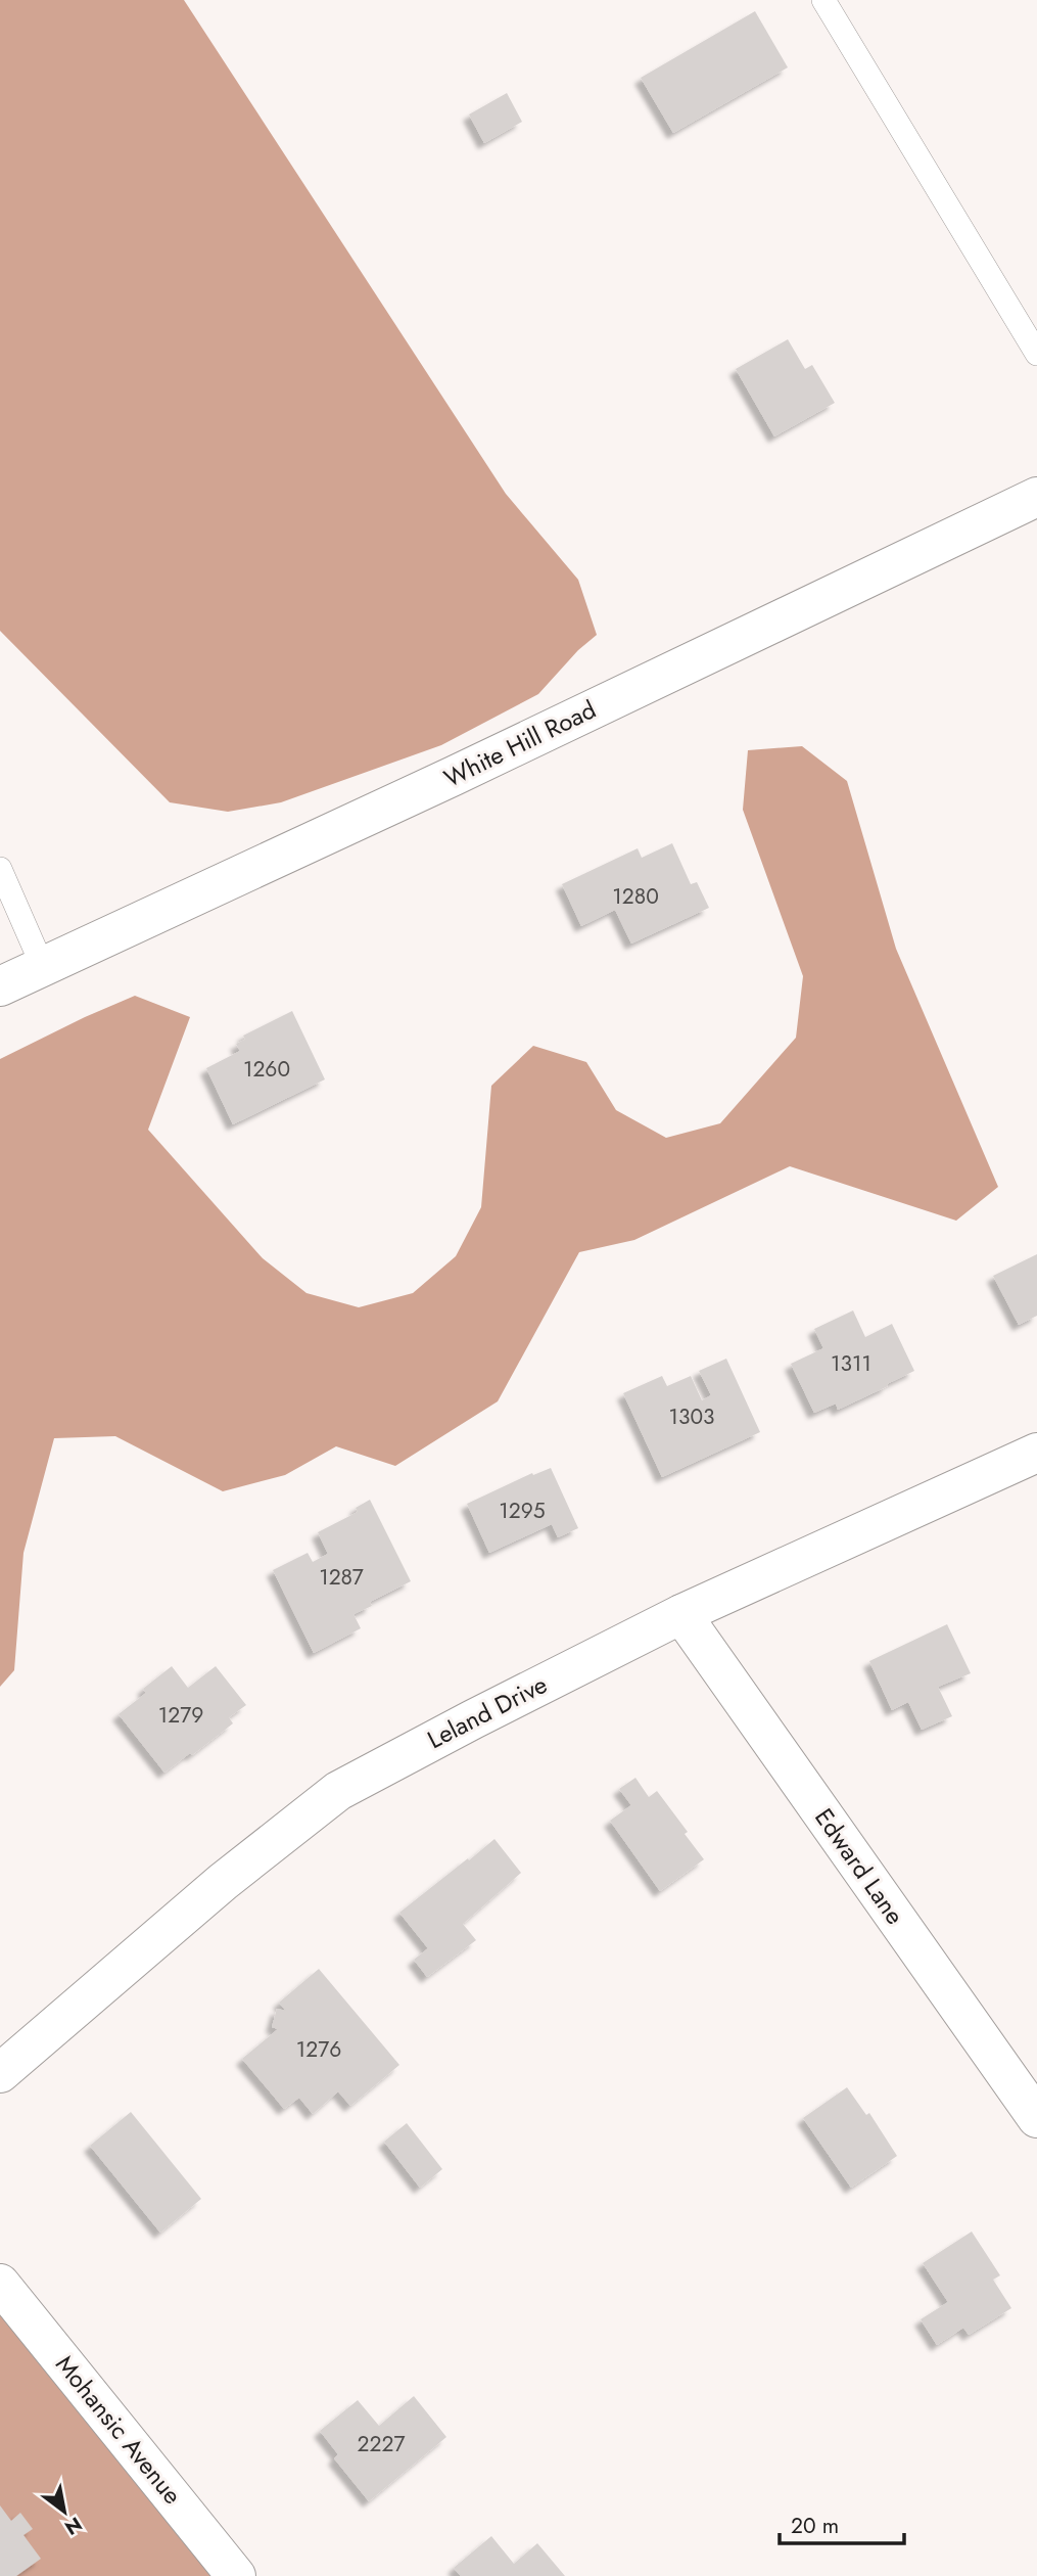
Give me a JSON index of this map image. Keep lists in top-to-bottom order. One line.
{"streets":{"street":["White Hill Road","Leland Drive","Edward Lane","Mohansic Avenue"]},"crossings":[["Leland Drive","Edward Lane"]],"house_numbers":["1280","1260","1311","1303","1295","1287","1279","1276","2227"],"scale_bar":"20 m","north":"bottom right"}
